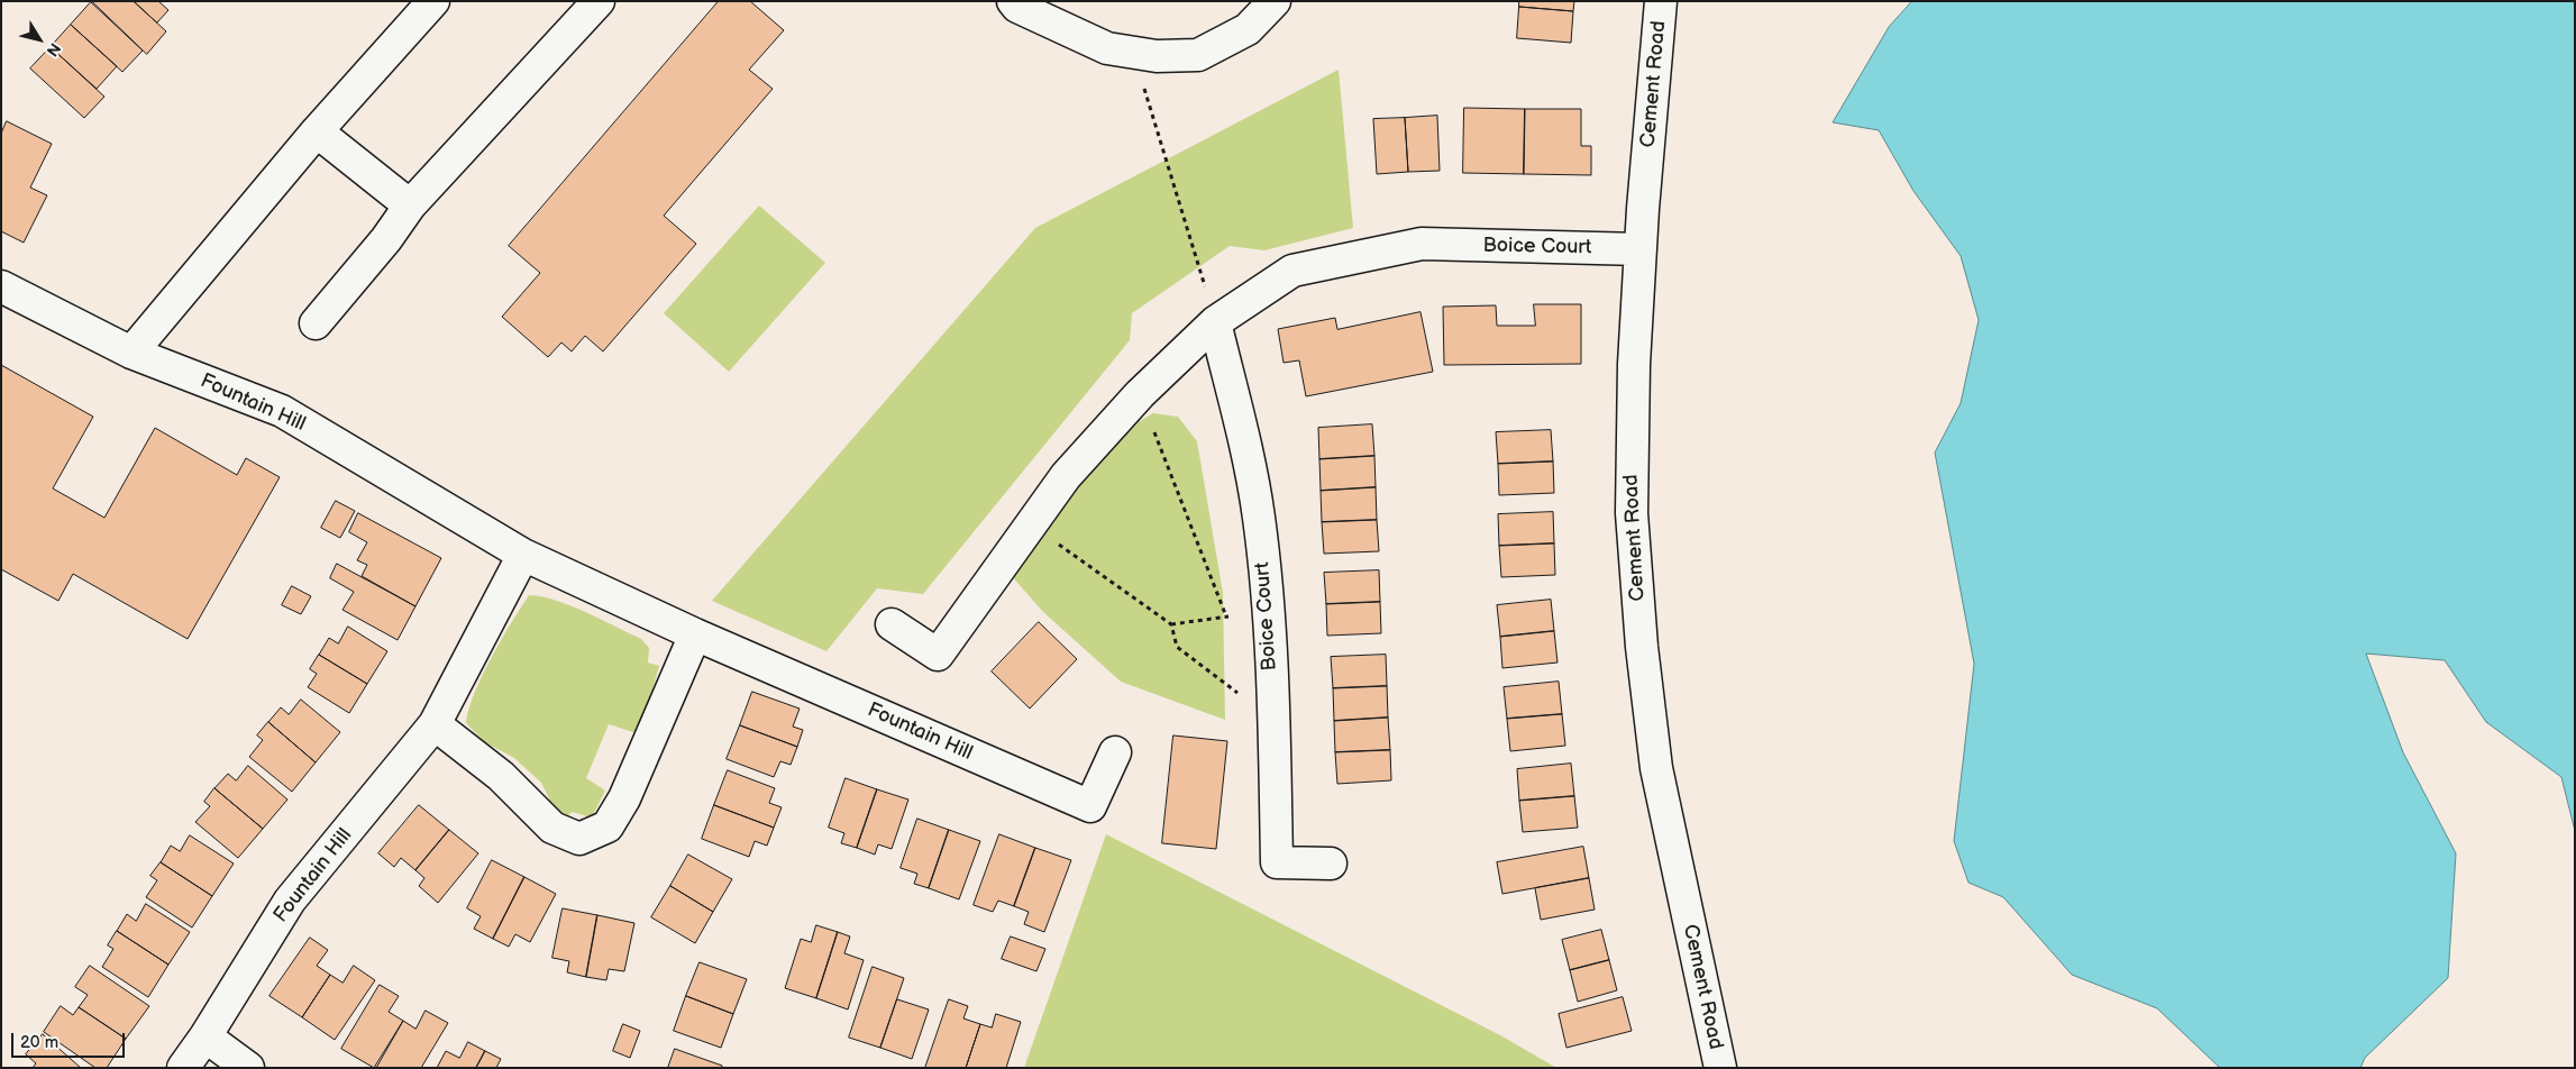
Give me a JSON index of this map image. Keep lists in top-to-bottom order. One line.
{"streets":{"street":["Cement Road","Boice Court","Fountain Hill"]},"crossings":[["Cement Road","Boice Court"]],"scale_bar":"20 m","north":"bottom right"}
